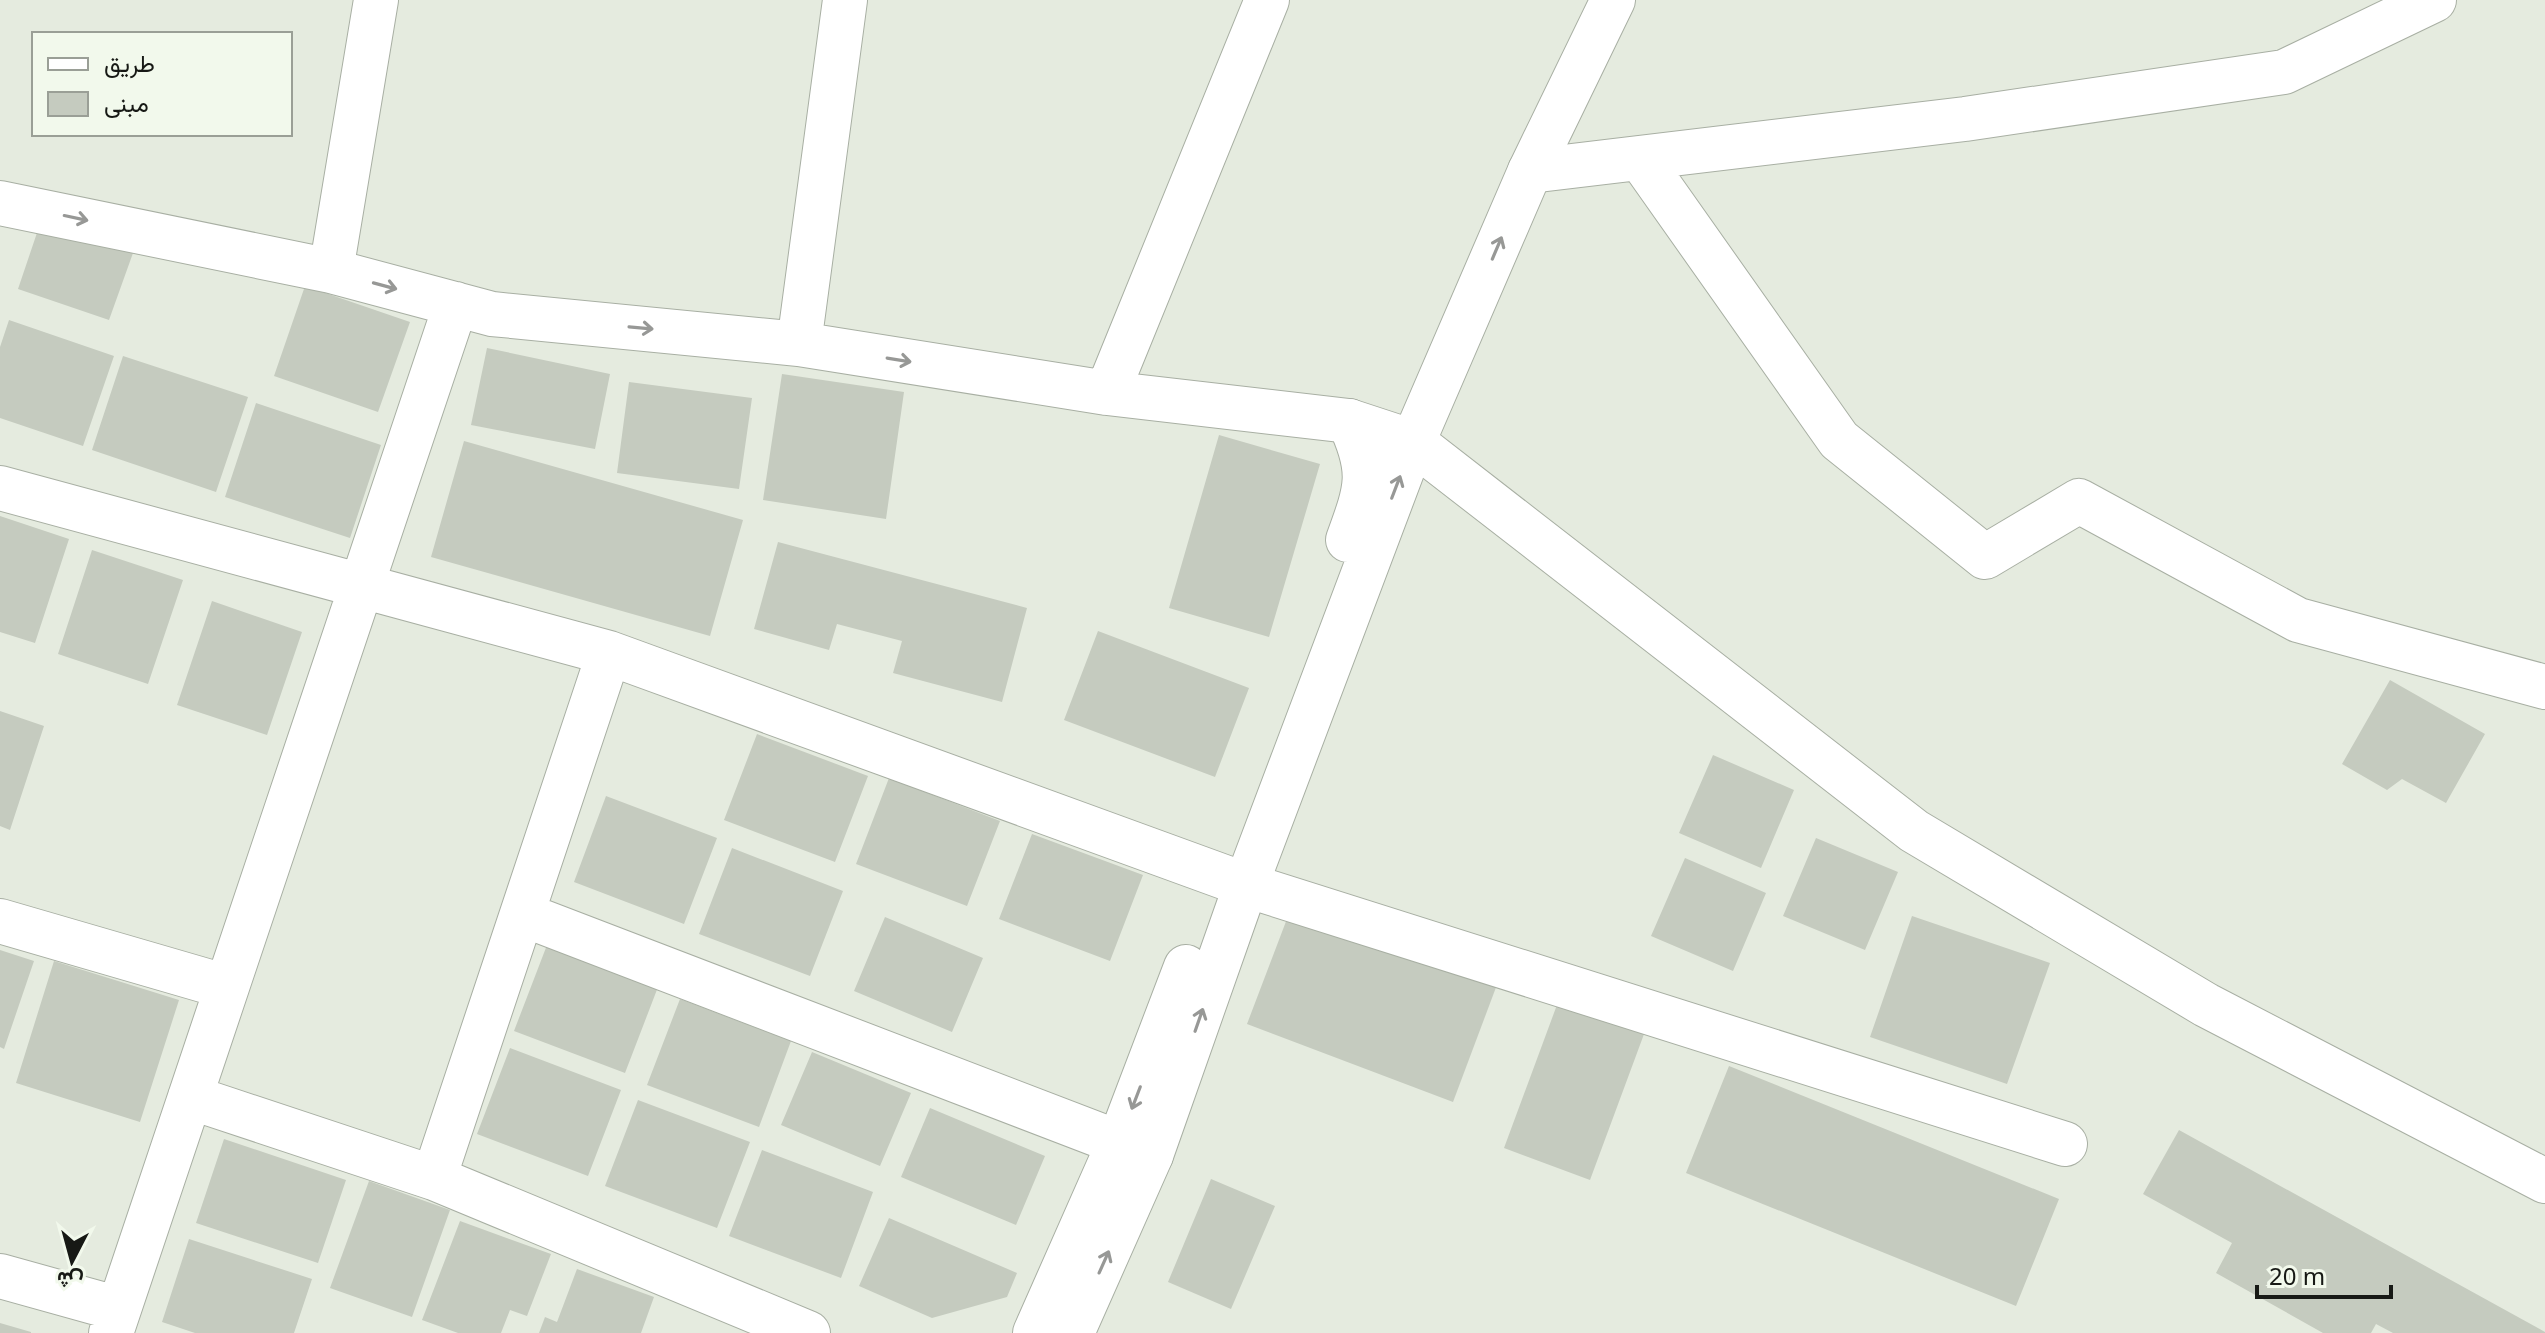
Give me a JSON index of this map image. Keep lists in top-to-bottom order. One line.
{"legend":["طريق","مبنى"],"scale_bar":"20 m","north":"bottom"}
